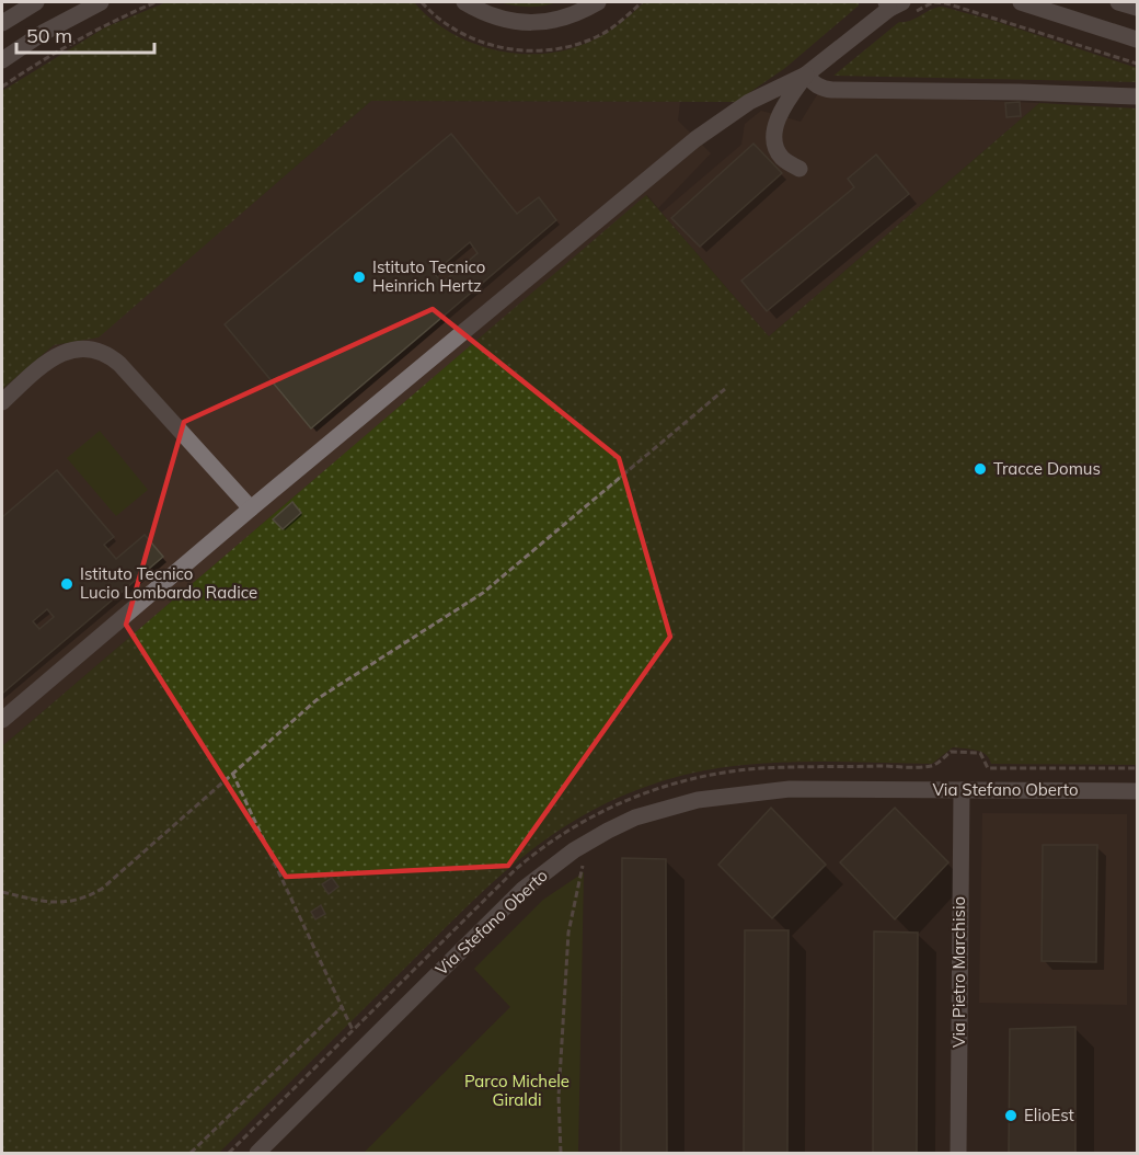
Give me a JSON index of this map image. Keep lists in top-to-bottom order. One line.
{"streets":{"street":["Via Stefano Oberto","Via Pietro Marchisio"]},"crossings":[["Via Stefano Oberto","Via Pietro Marchisio"]],"parks":["Parco Michele Giraldi"],"places":["Istituto Tecnico Heinrich Hertz","Tracce Domus","Istituto Tecnico Lucio Lombardo Radice","ElioEst"],"scale_bar":"50 m"}
